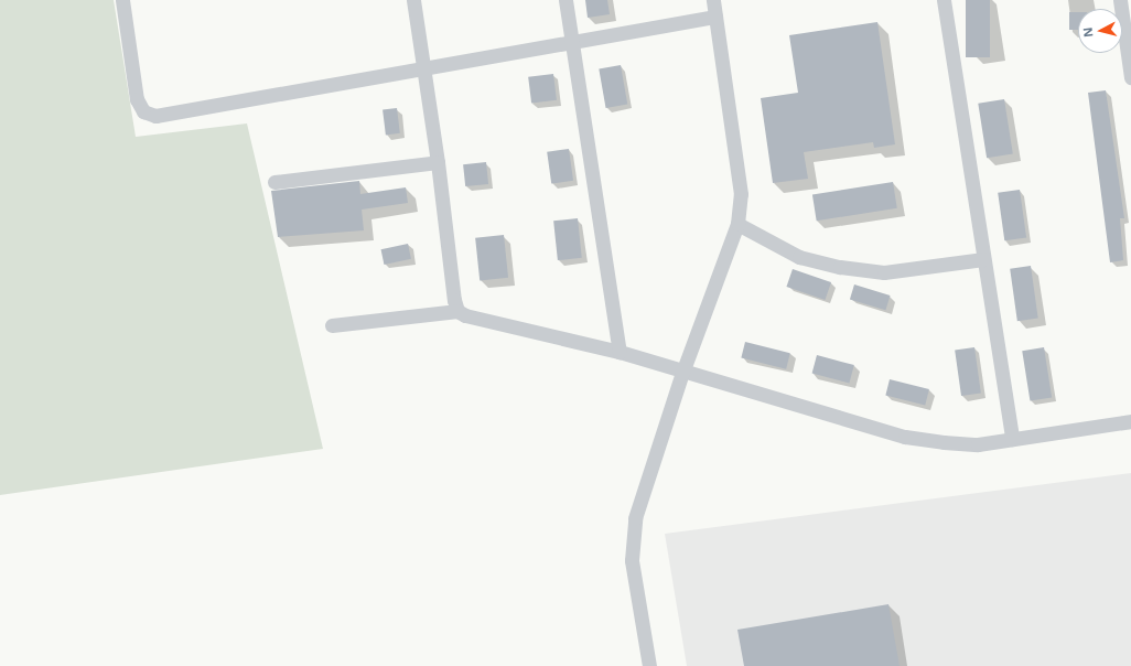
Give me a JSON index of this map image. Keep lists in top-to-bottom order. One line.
{"north":"left"}
